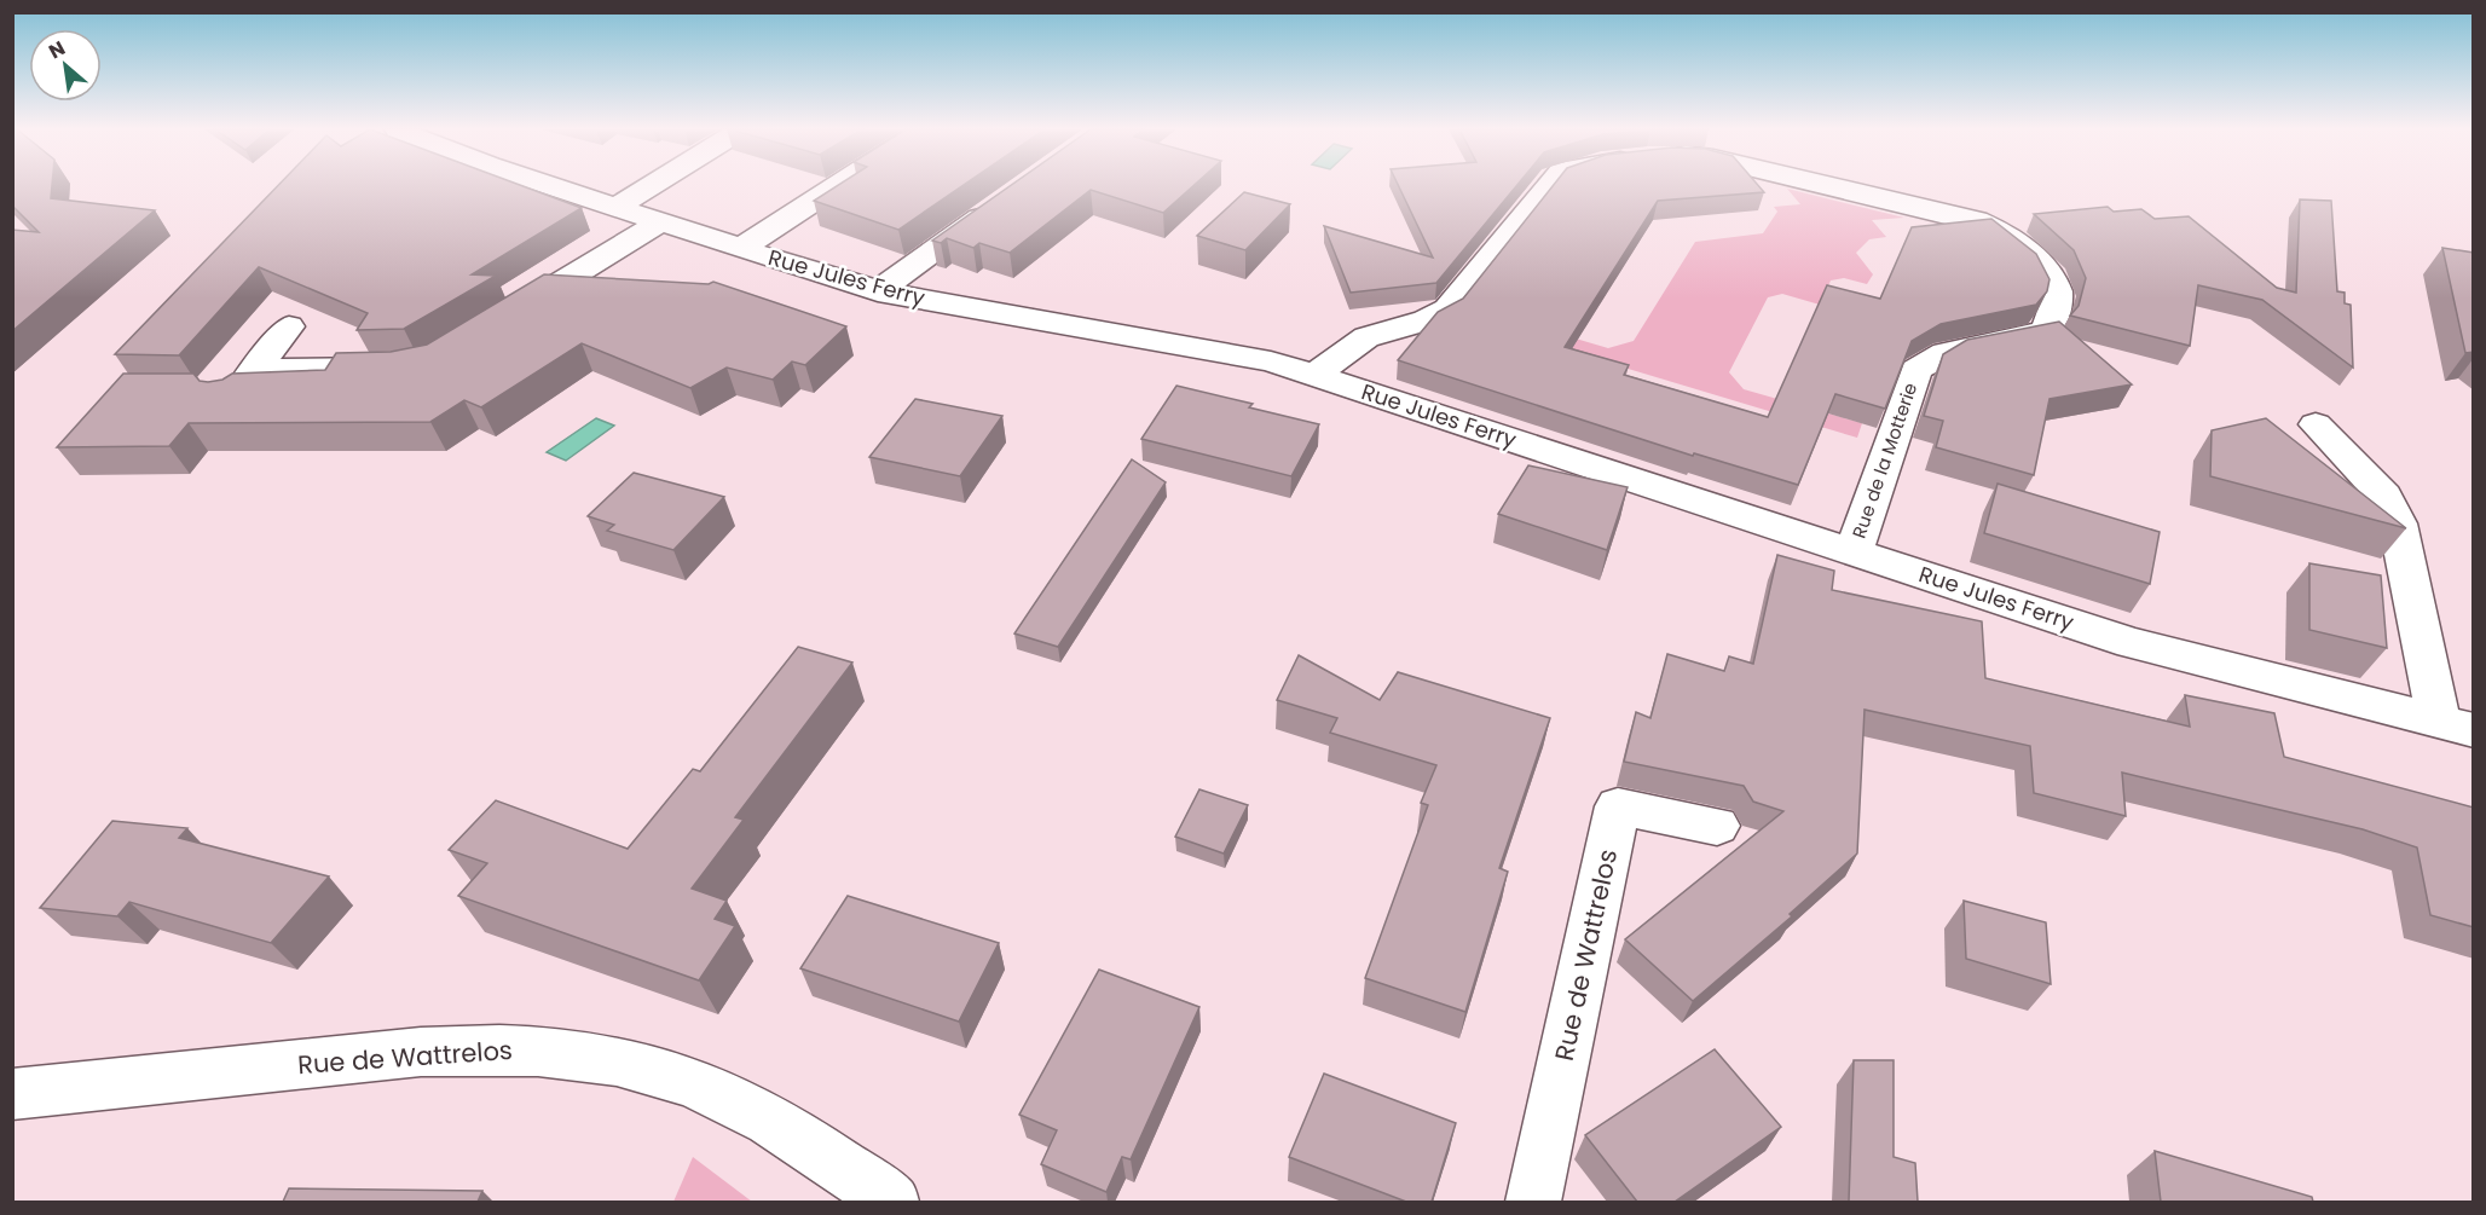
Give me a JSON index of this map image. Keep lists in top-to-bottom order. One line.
{"streets":{"street":["Rue Jules Ferry","Rue de la Motterie","Rue de Wattrelos"]},"crossings":[["Rue Jules Ferry","Rue de la Motterie"]],"north":"top left"}
